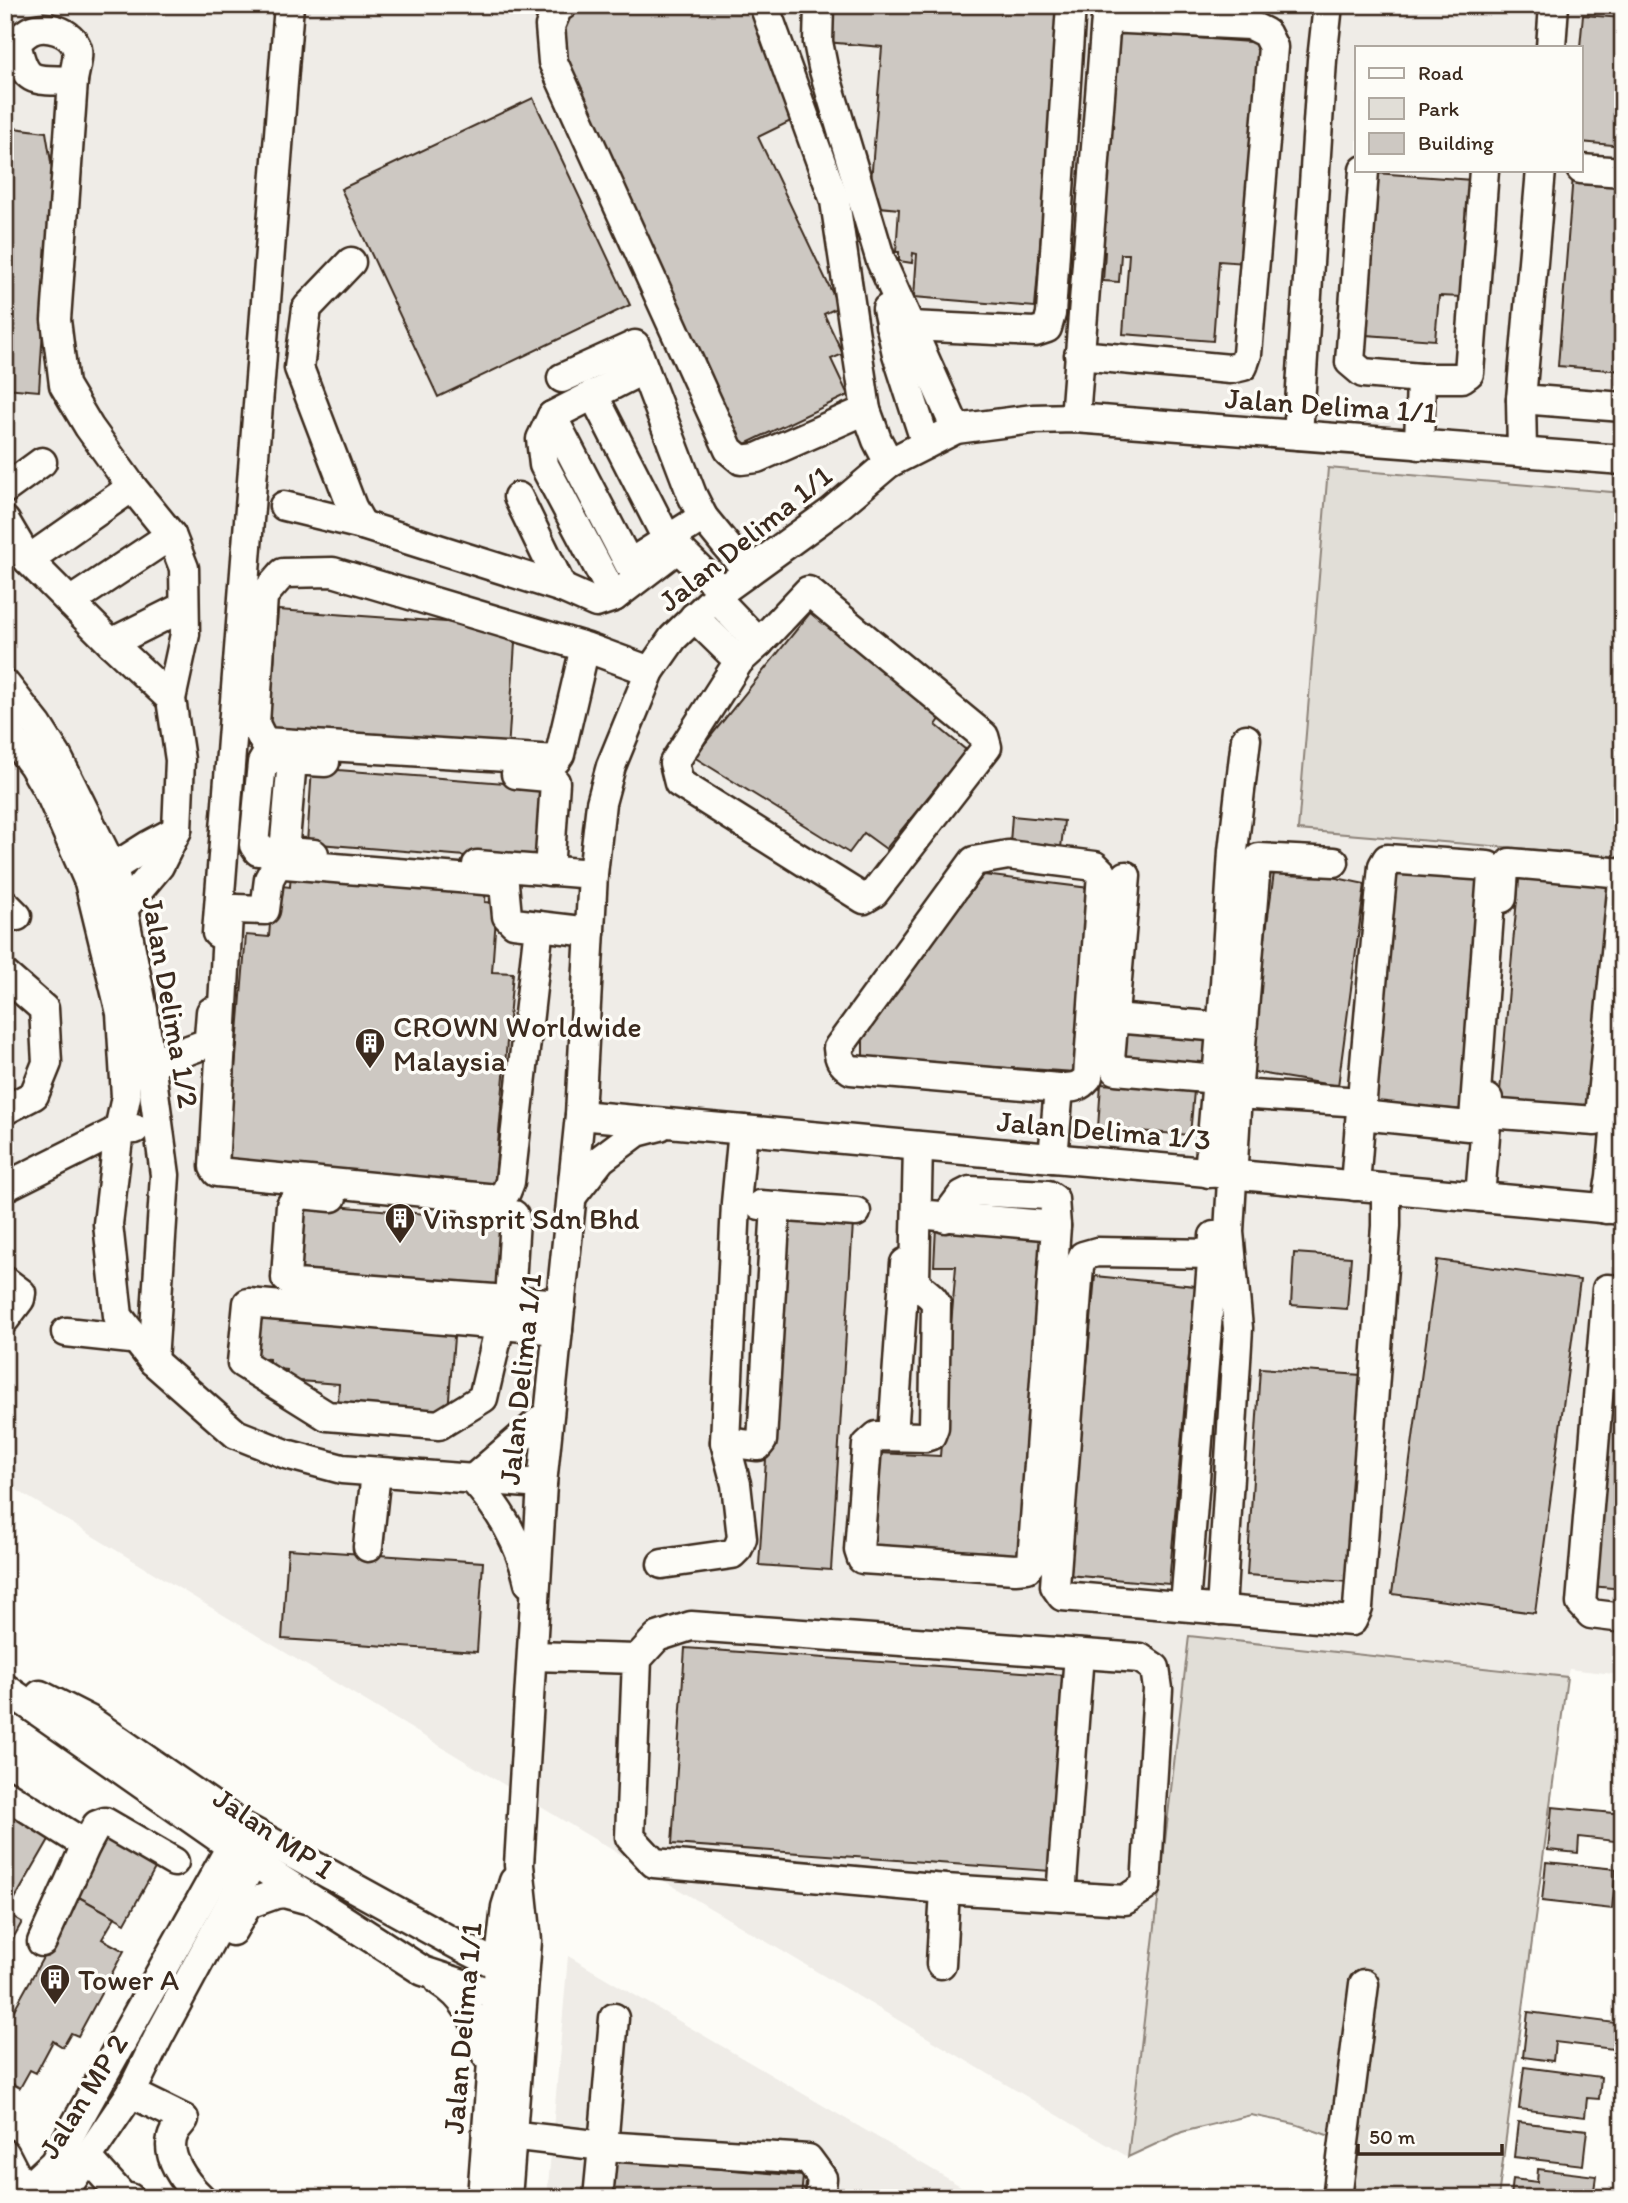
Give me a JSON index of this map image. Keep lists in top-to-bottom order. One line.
{"streets":{"street":["Jalan Delima 1/1","Jalan Delima 1/2","Jalan Delima 1/3","Jalan MP 1","Jalan MP 2"]},"crossings":[["Jalan Delima 1/1","Jalan Delima 1/2"],["Jalan Delima 1/1","Jalan Delima 1/3"],["Jalan Delima 1/1","Jalan MP 1"],["Jalan MP 1","Jalan MP 2"]],"places":{"building":["CROWN Worldwide Malaysia","Vinsprit Sdn Bhd","Tower A"]},"legend":["Road","Park","Building"],"scale_bar":"50 m"}
